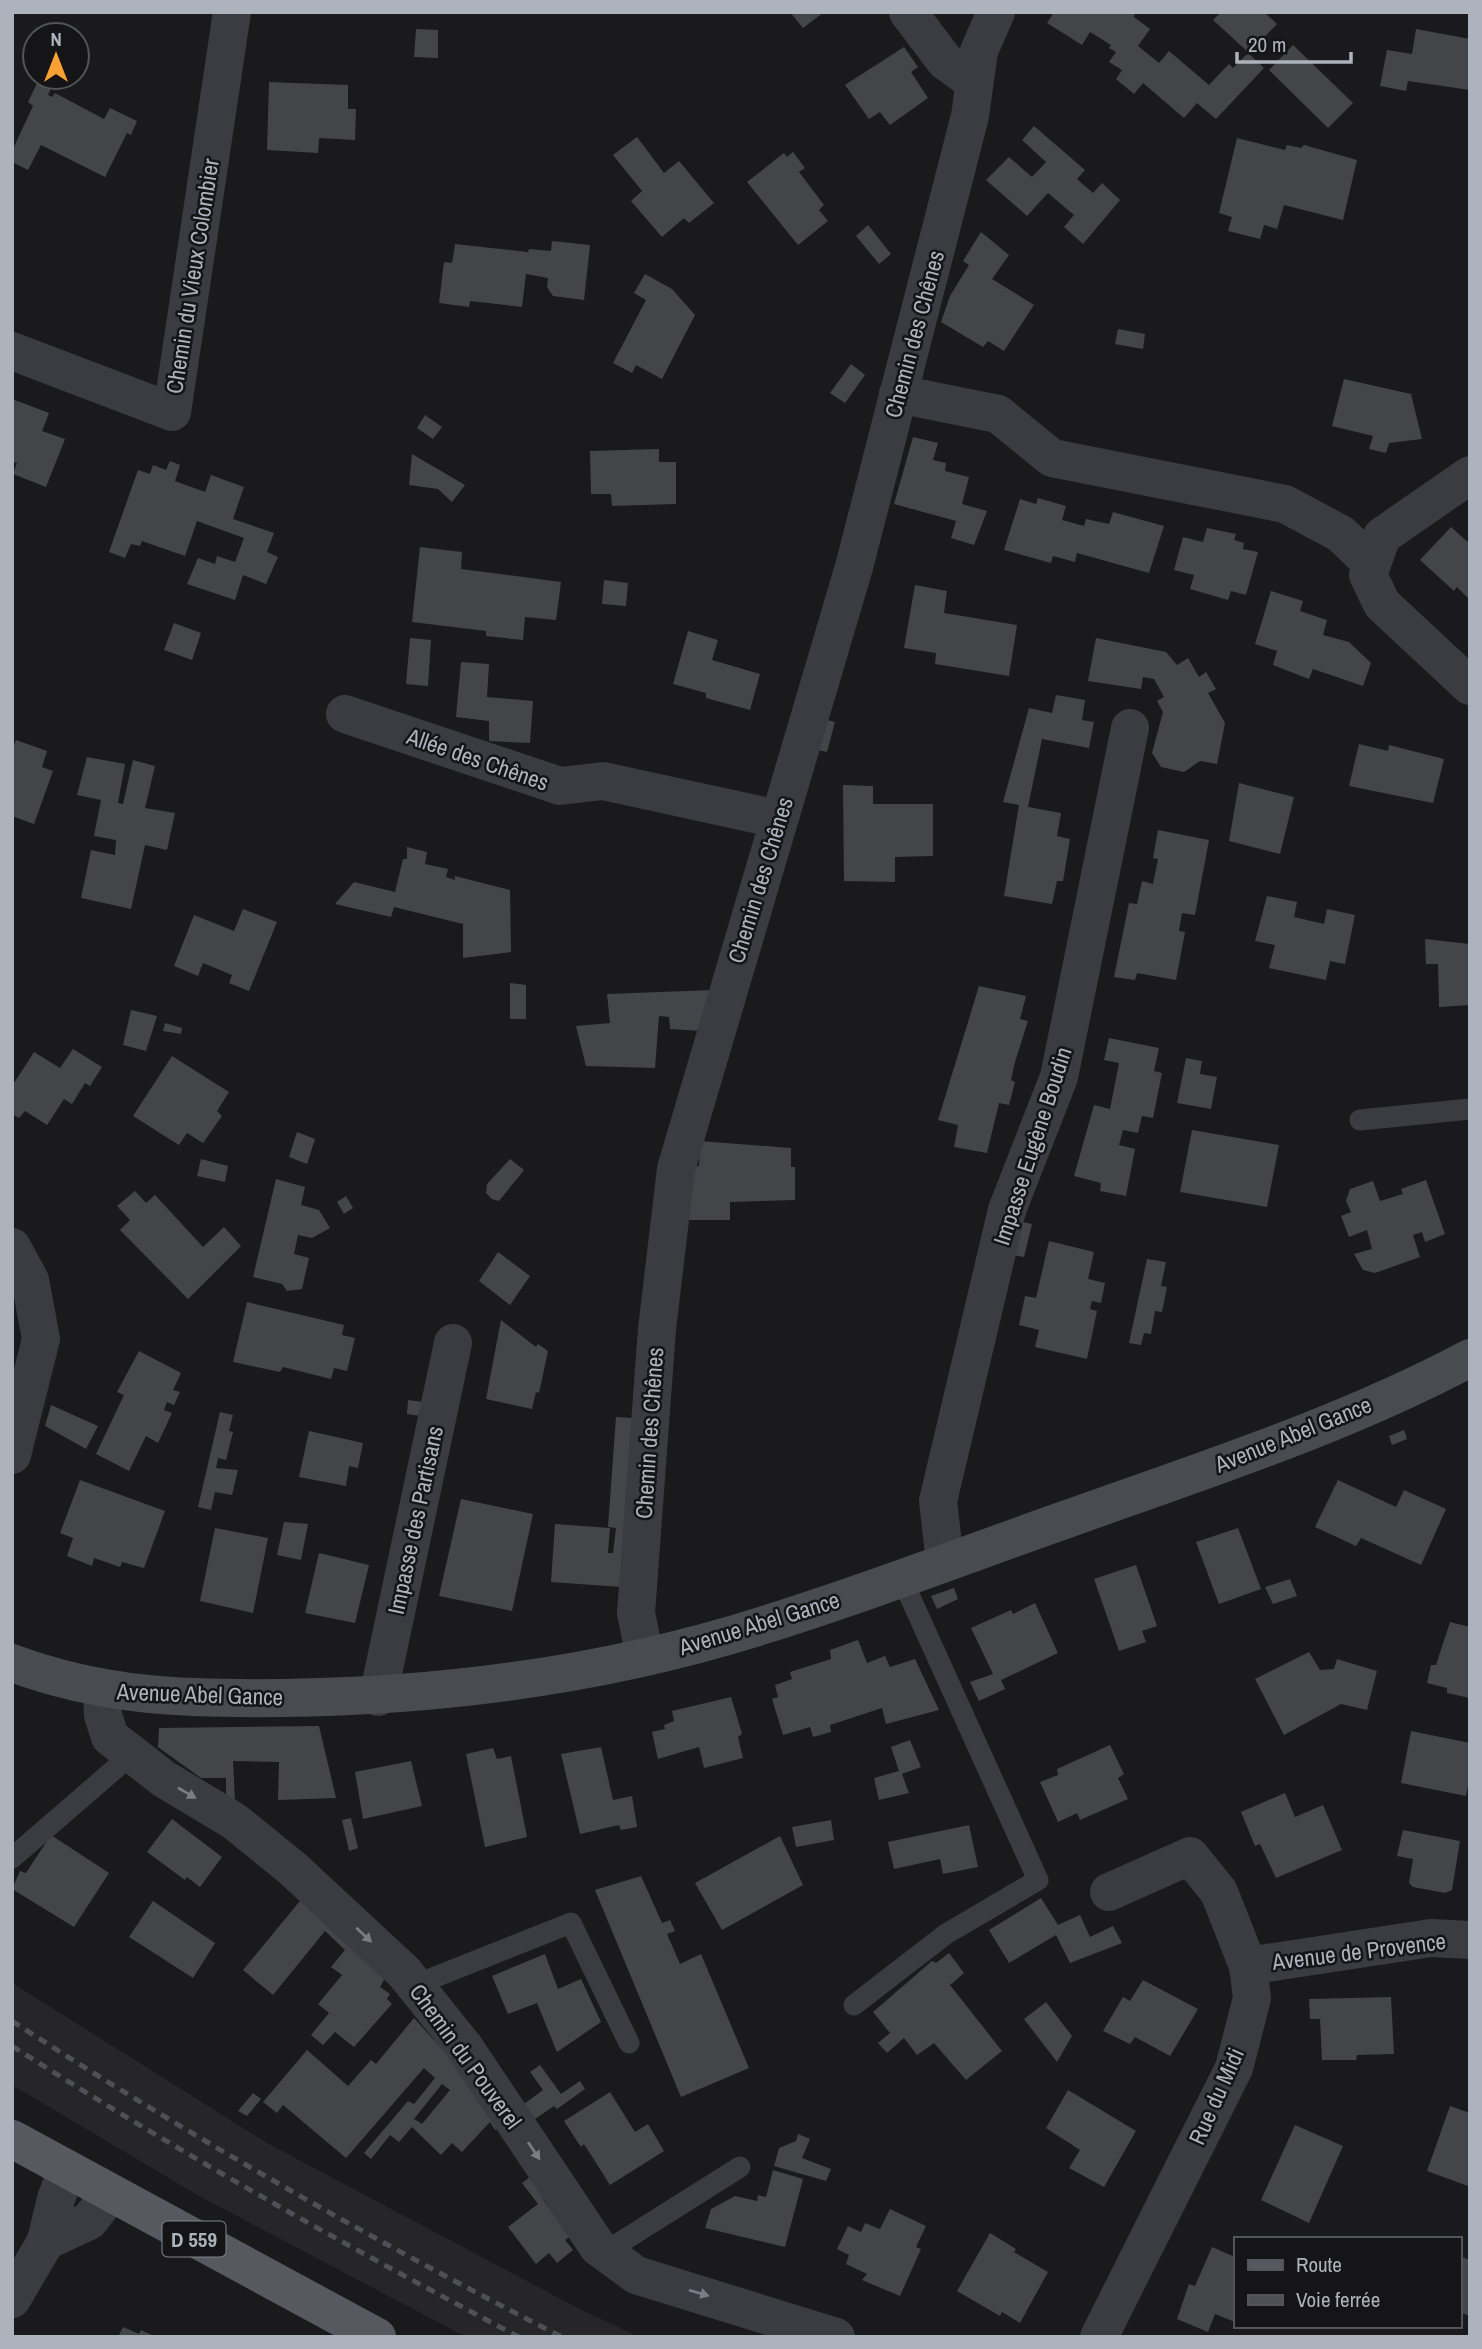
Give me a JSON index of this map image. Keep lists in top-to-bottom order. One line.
{"streets":{"main road":["Avenue Abel Gance","D 559"],"street":["Chemin du Vieux Colombier","Chemin des Chênes","Allée des Chênes","Impasse Eugène Boudin","Impasse des Partisans","Avenue de Provence","Chemin du Pouverel","Rue du Midi"]},"crossings":[["Chemin des Chênes","Allée des Chênes"],["Chemin des Chênes","Avenue Abel Gance"],["Impasse Eugène Boudin","Avenue Abel Gance"],["Avenue Abel Gance","Impasse des Partisans"],["Avenue Abel Gance","Chemin du Pouverel"],["Avenue de Provence","Rue du Midi"]],"one_way":["Chemin du Pouverel"],"legend":["Route","Voie ferrée"],"scale_bar":"20 m","north":"top"}
